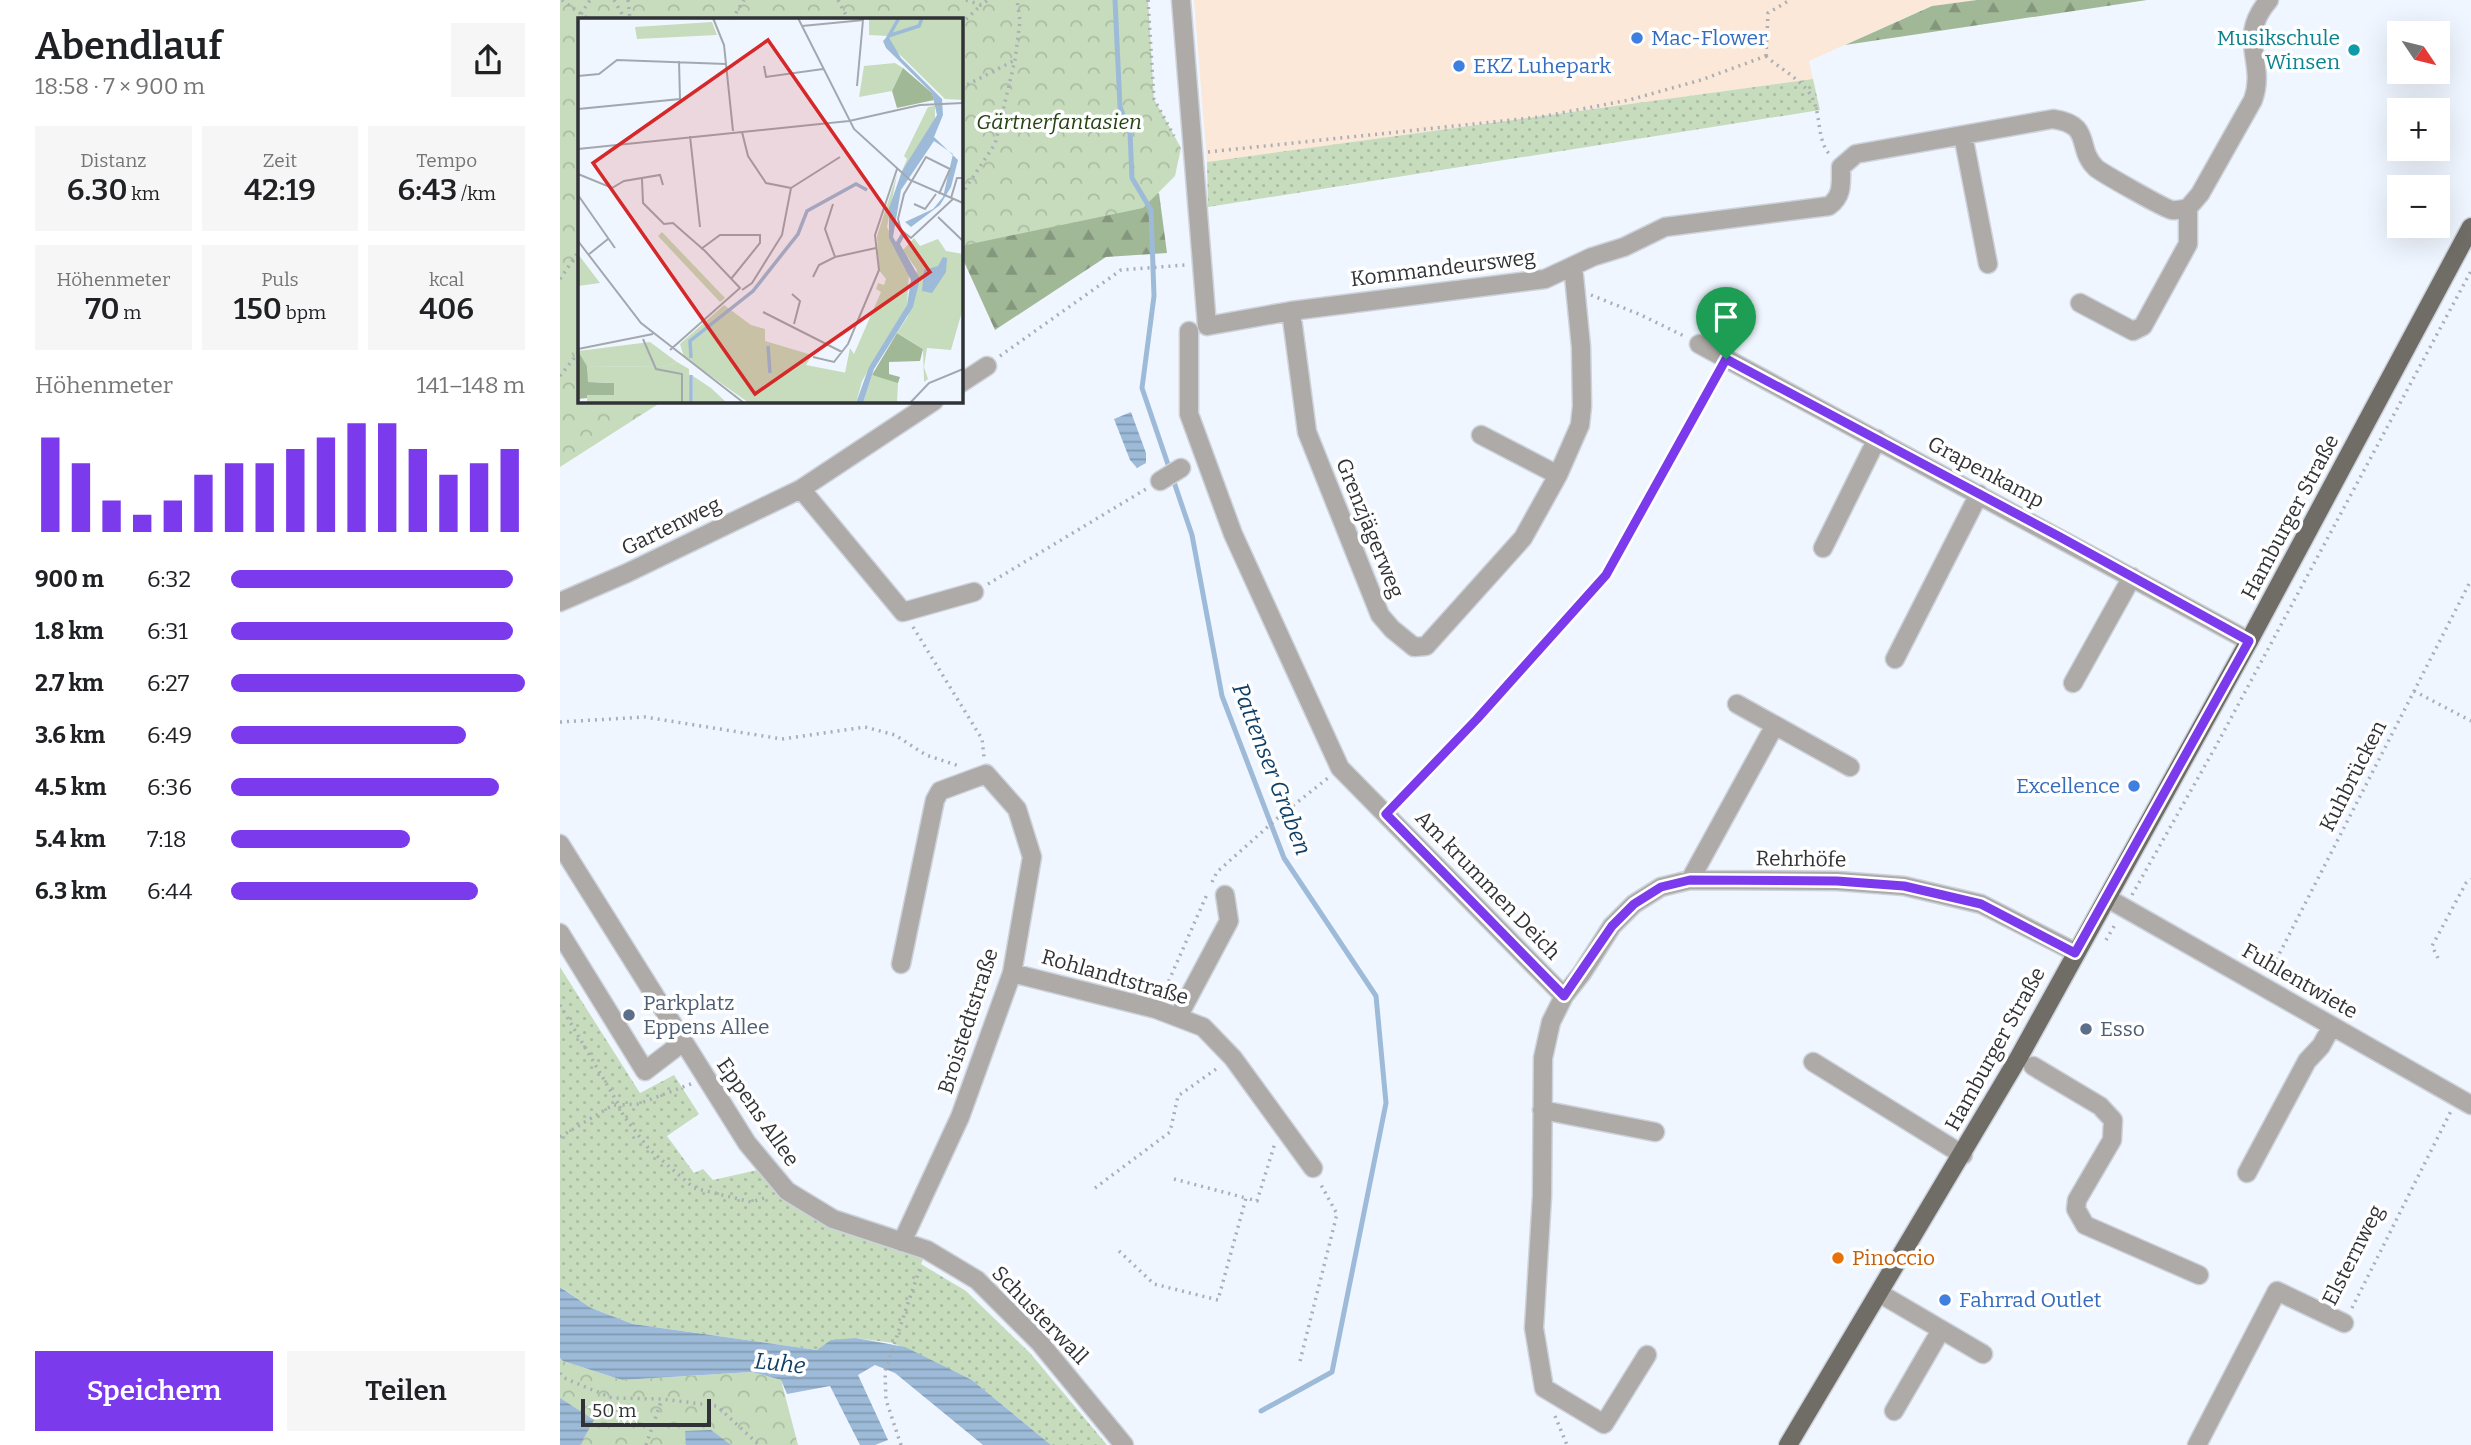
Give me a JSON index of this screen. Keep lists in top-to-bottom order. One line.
{"streets":{"main road":["Hamburger Straße"],"street":["Kommandeursweg","Grapenkamp","Gartenweg","Grenzjägerweg","Rehrhöfe","Am krummen Deich","Rohlandtstraße","Fuhlentwiete","Broistedtstraße","Eppens Allee","Elsternweg","Schusterwall"],"path":["Kuhbrücken"]},"crossings":[["Kommandeursweg","Grenzjägerweg"],["Grapenkamp","Hamburger Straße"],["Hamburger Straße","Rehrhöfe"],["Hamburger Straße","Fuhlentwiete"],["Kuhbrücken","Fuhlentwiete"],["Rehrhöfe","Am krummen Deich"],["Rohlandtstraße","Broistedtstraße"],["Fuhlentwiete","Elsternweg"],["Broistedtstraße","Eppens Allee"],["Broistedtstraße","Schusterwall"],["Eppens Allee","Schusterwall"]],"water":["Pattenser Graben","Luhe"],"parks":["Gärtnerfantasien"],"places":["Mac-Flower","Musikschule Winsen","EKZ Luhepark","Excellence","Parkplatz Eppens Allee","Esso","Pinoccio","Fahrrad Outlet"],"scale_bar":"50 m","north":"bottom right","page":{"heading":["Abendlauf","18:58 · 7 × 900 m"],"map_buttons":["+","−"],"stats":[["Distanz","6.30 km"],["Zeit","42:19"],["Tempo","6:43 /km"],["Höhenmeter","70 m"],["Puls","150 bpm"],["kcal","406"]],"chart":["Höhenmeter","141–148 m"],"list":[{"name":"900 m","note":"6:32"},{"name":"1.8 km","note":"6:31"},{"name":"2.7 km","note":"6:27"},{"name":"3.6 km","note":"6:49"},{"name":"4.5 km","note":"6:36"},{"name":"5.4 km","note":"7:18"},{"name":"6.3 km","note":"6:44"}],"buttons":["Speichern","Teilen"],"scale":"50 m"}}
